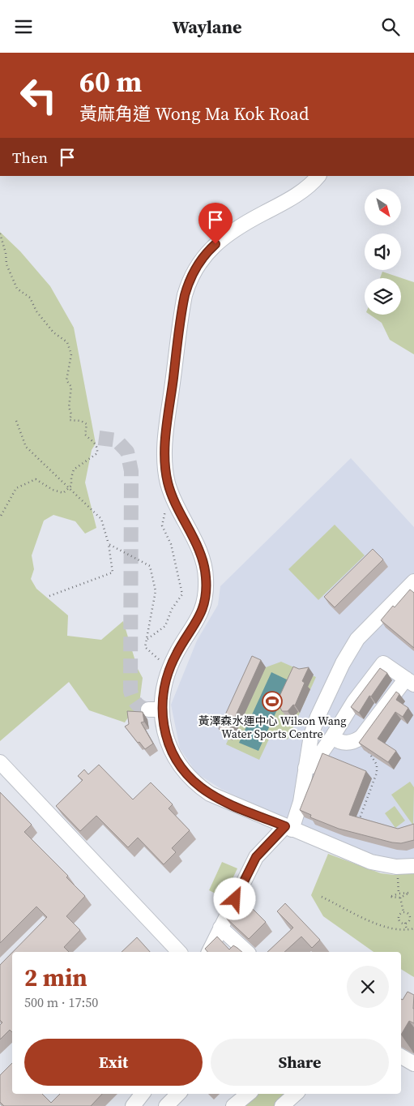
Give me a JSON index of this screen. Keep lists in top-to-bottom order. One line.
{"places":{"sports":["黃澤森水運中心 Wilson Wang Water Sports Centre"]},"north":"bottom right","page":{"header":"Waylane","turn":["60 m","黃麻角道 Wong Ma Kok Road"],"then":"Then","heading":["2 min","500 m · 17:50"],"buttons":["Exit","Share"]}}
